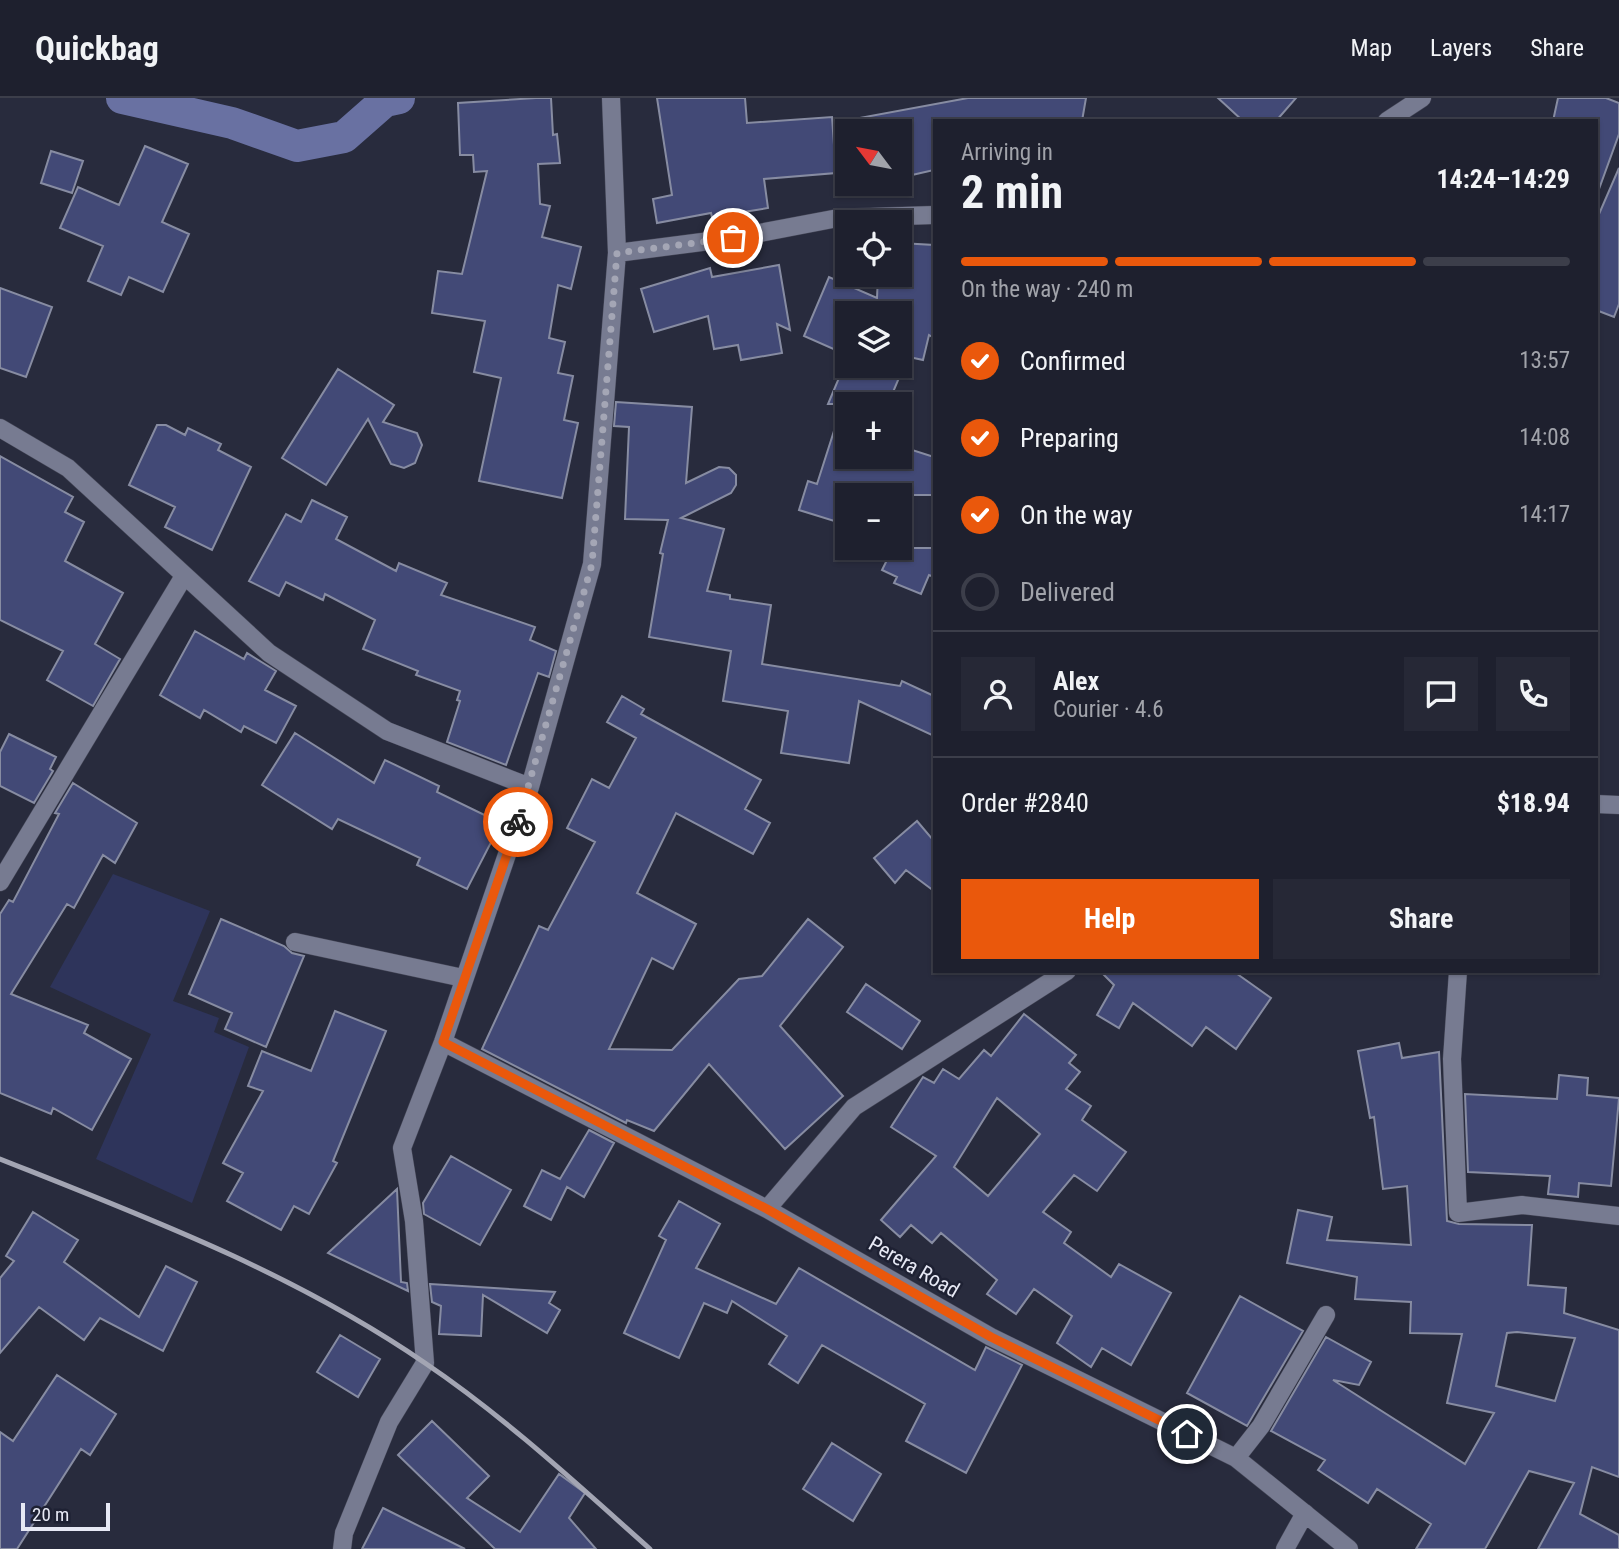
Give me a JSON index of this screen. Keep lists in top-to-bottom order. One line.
{"streets":{"street":["Perera Road"]},"scale_bar":"20 m","north":"top left","page":{"header":"Quickbag","nav":["Map","Layers","Share"],"map_buttons":["+","−"],"heading":["2 min","Arriving in","14:24–14:29"],"panel":["Alex","Courier · 4.6","Order #2840","$18.94"],"bar":"On the way · 240 m","list":[["Confirmed","13:57"],["Preparing","14:08"],["On the way","14:17"],"Delivered"],"buttons":["Help","Share"],"scale":"20 m"}}
